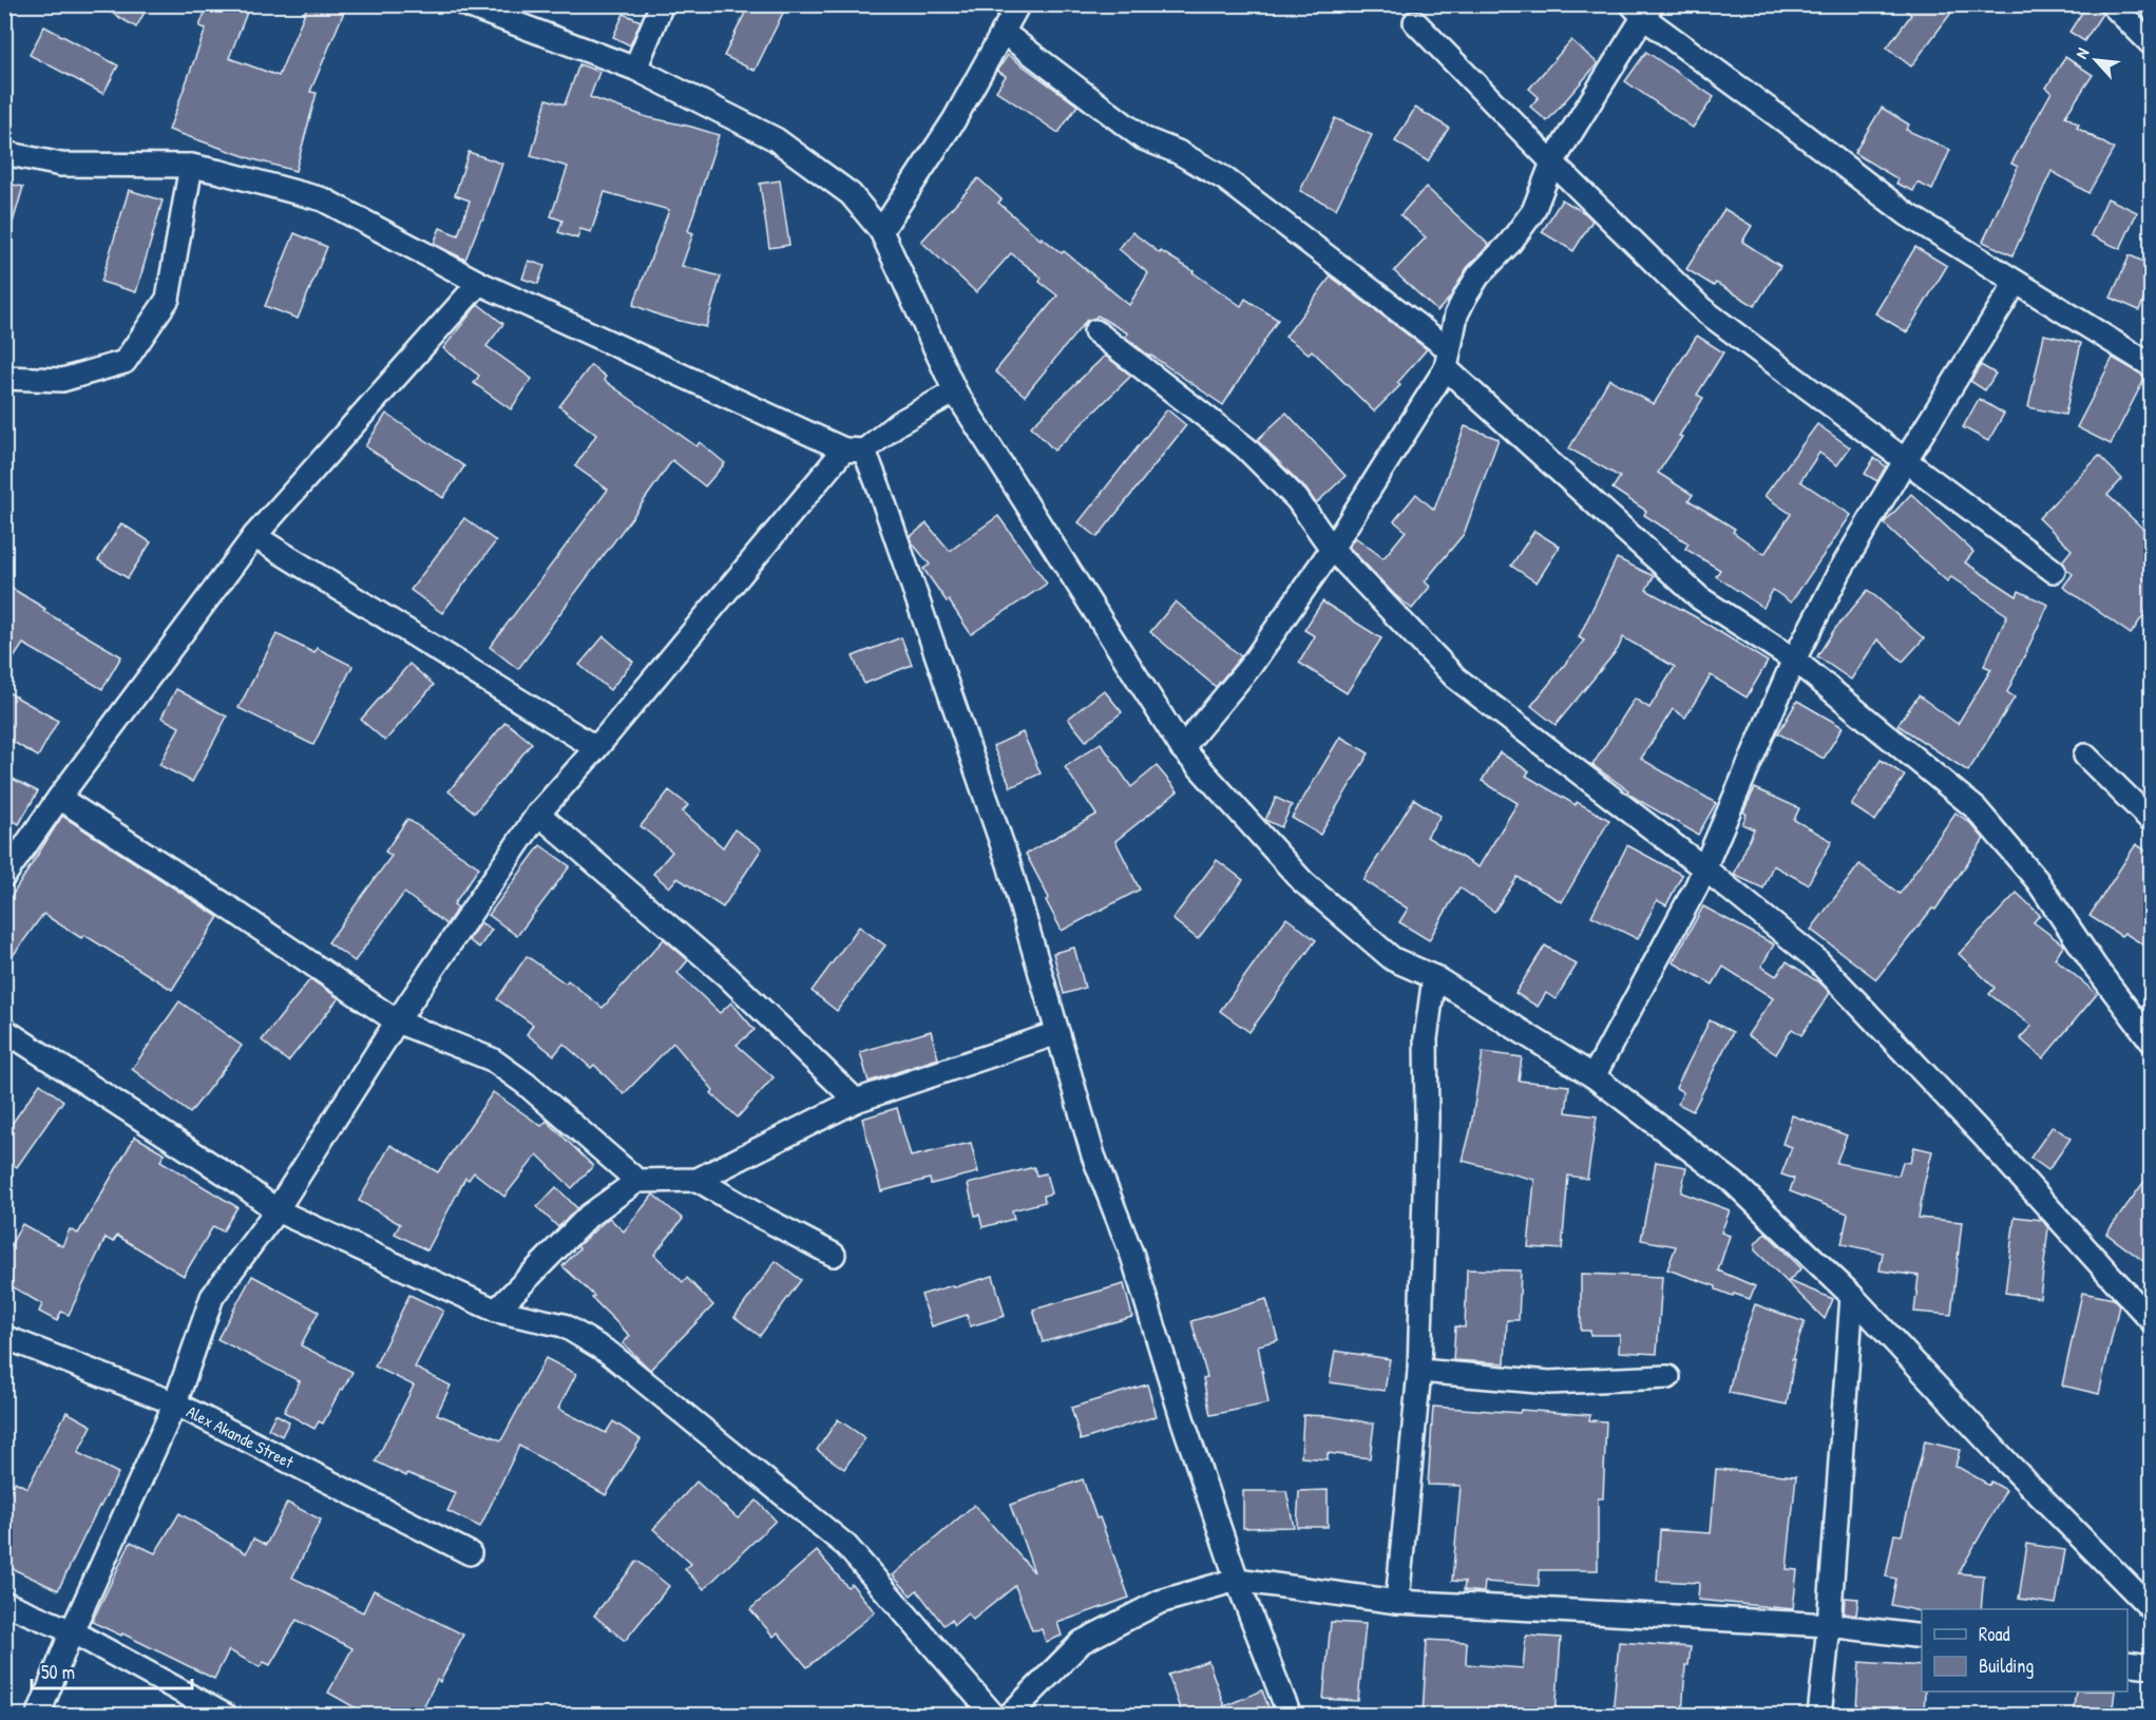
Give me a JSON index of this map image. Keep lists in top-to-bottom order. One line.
{"streets":{"street":["Alex Akande Street"]},"legend":["Road","Building"],"scale_bar":"50 m","north":"top left"}
